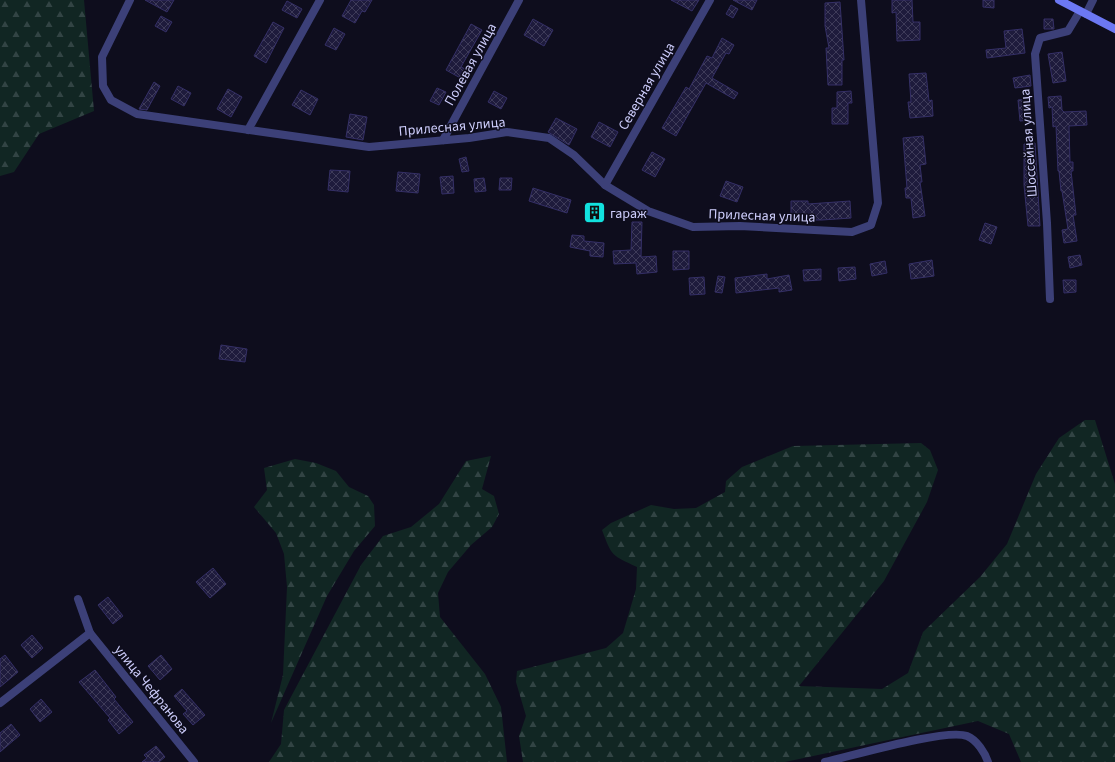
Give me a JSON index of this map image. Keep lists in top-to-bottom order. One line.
{"streets":{"street":["Полевая улица","Северная улица","Прилесная улица","Шоссейная улица","улица Чефранова"]},"crossings":[["Полевая улица","Прилесная улица"],["Северная улица","Прилесная улица"]],"places":{"building":["гараж"]}}
